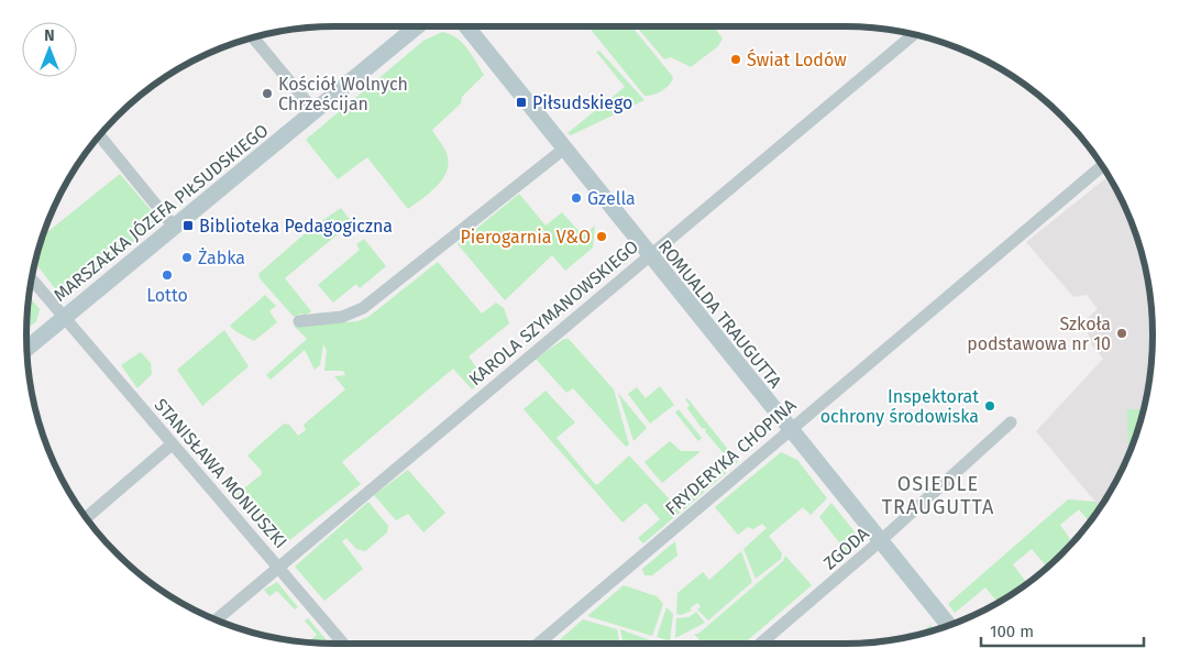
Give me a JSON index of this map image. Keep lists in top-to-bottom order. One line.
{"streets":{"main road":["MARSZAŁKA JÓZEFA PIŁSUDSKIEGO","ROMUALDA TRAUGUTTA"],"street":["KAROLA SZYMANOWSKIEGO","FRYDERYKA CHOPINA","STANISŁAWA MONIUSZKI","ZGODA"]},"crossings":[["MARSZAŁKA JÓZEFA PIŁSUDSKIEGO","STANISŁAWA MONIUSZKI"],["KAROLA SZYMANOWSKIEGO","ROMUALDA TRAUGUTTA"],["KAROLA SZYMANOWSKIEGO","STANISŁAWA MONIUSZKI"],["ROMUALDA TRAUGUTTA","FRYDERYKA CHOPINA"],["ROMUALDA TRAUGUTTA","ZGODA"]],"districts":["OSIEDLE TRAUGUTTA"],"places":{"other":["Świat Lodów","Kościół Wolnych Chrześcijan","Gzella","Pierogarnia V&O","Żabka","Lotto","Szkoła podstawowa nr 10","Inspektorat ochrony środowiska"],"transit":["Piłsudskiego","Biblioteka Pedagogiczna"]},"scale_bar":"100 m","north":"top"}
